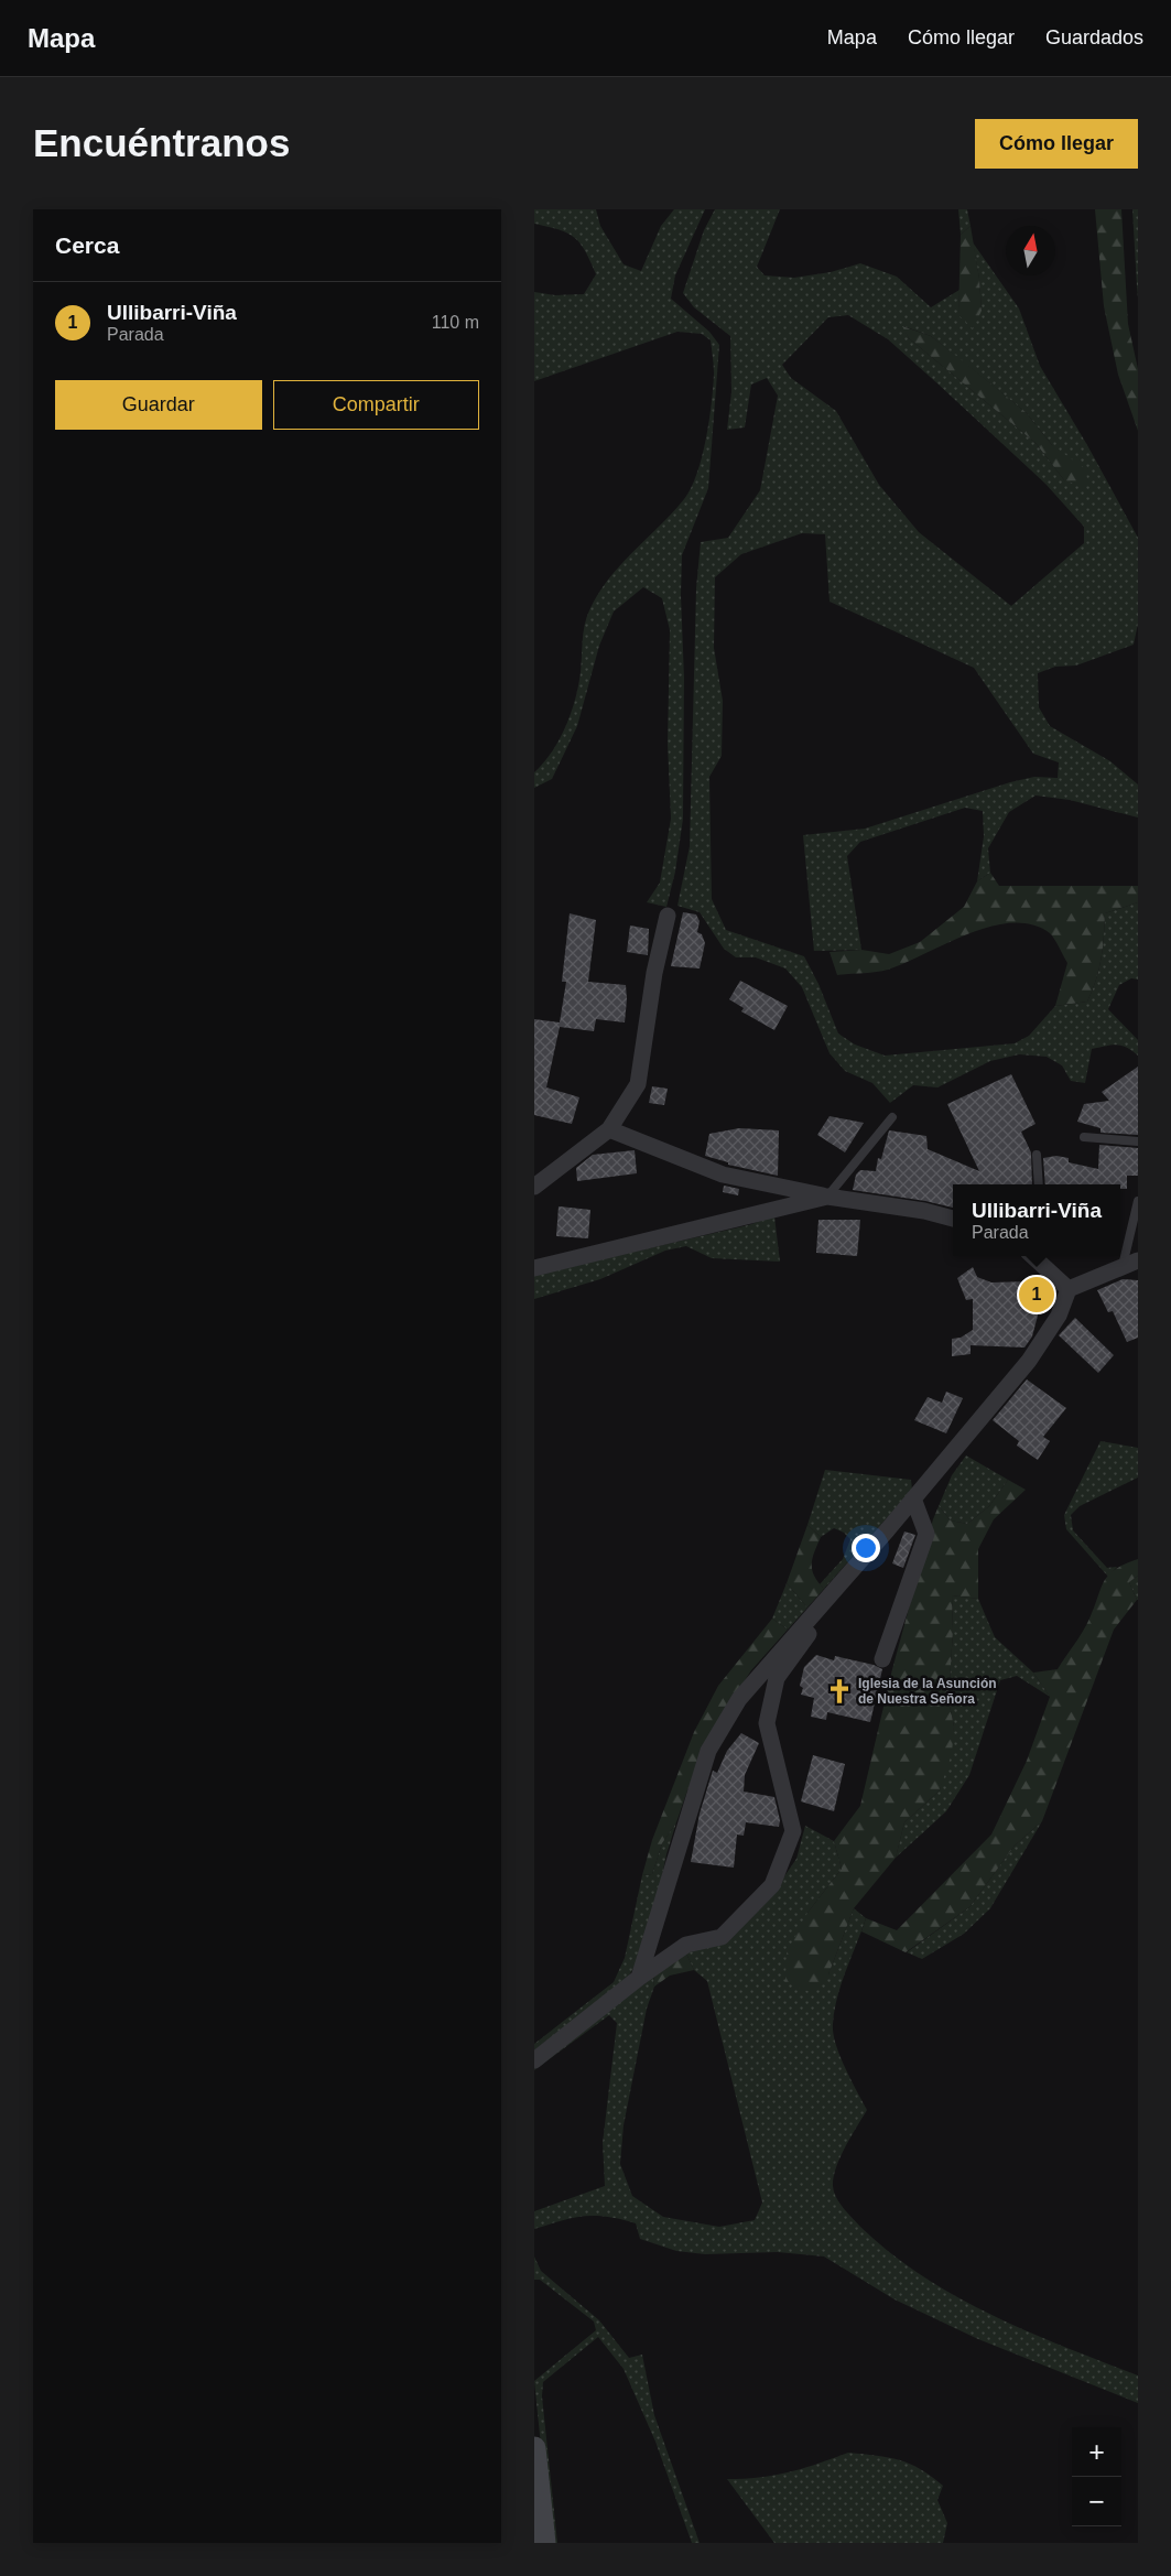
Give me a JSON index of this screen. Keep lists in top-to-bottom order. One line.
{"places":{"church":["Iglesia de la Asunción de Nuestra Señora"]},"north":"top","page":{"header":"Mapa","nav":["Mapa","Cómo llegar","Guardados"],"buttons":["Cómo llegar",["Guardar","Compartir"]],"title":"Encuéntranos","heading":"Cerca","list":[{"mark":"1","name":"Ullibarri-Viña","note":"Parada","value":"110 m"}],"popup":["Ullibarri-Viña","Parada"],"pins":"1","map_buttons":["+","−"]}}
